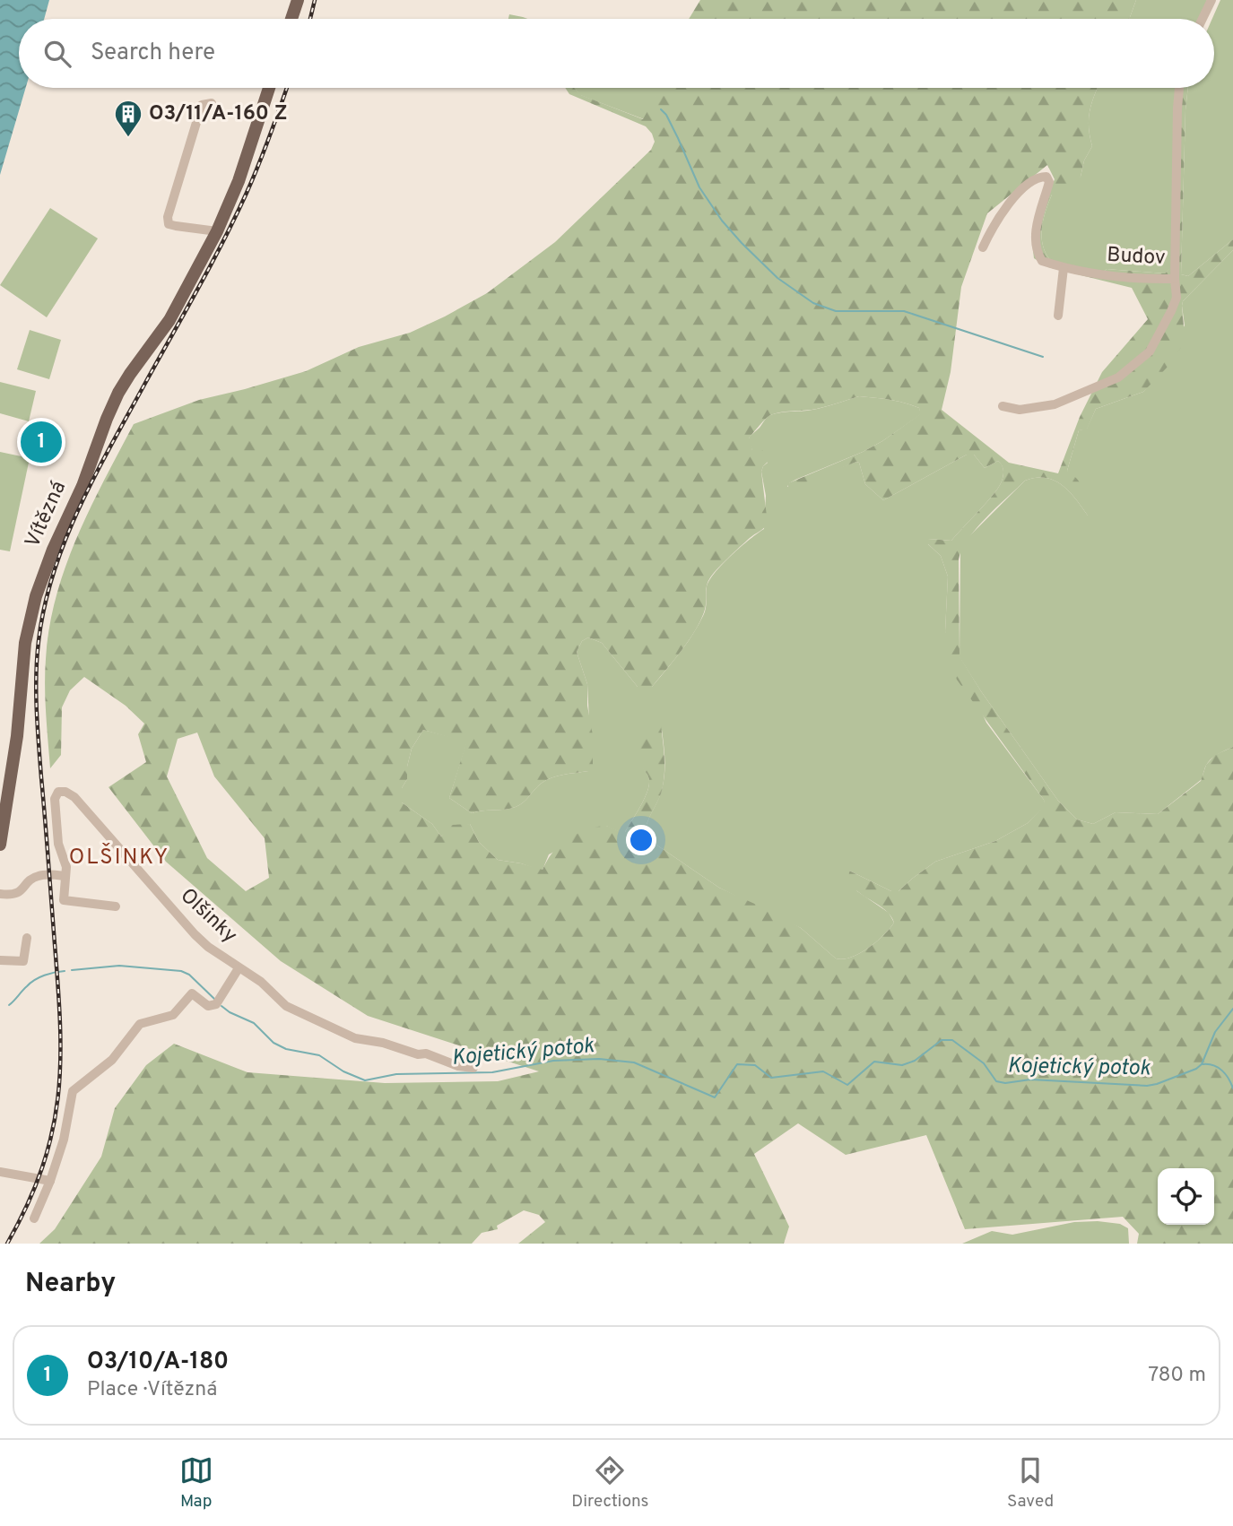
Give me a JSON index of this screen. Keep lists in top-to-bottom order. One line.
{"streets":{"main road":["Vítězná"],"street":["Budov","Olšinky"]},"districts":["OLŠINKY"],"water":["Kojetický potok"],"places":{"building":["O3/11/A-160 Z"]},"page":{"search":"Search here","pins":"1","heading":"Nearby","list":[{"mark":"1","name":"O3/10/A-180","note":"Place · Vítězná","value":"780 m"}],"nav":["Map","Directions","Saved"]}}
